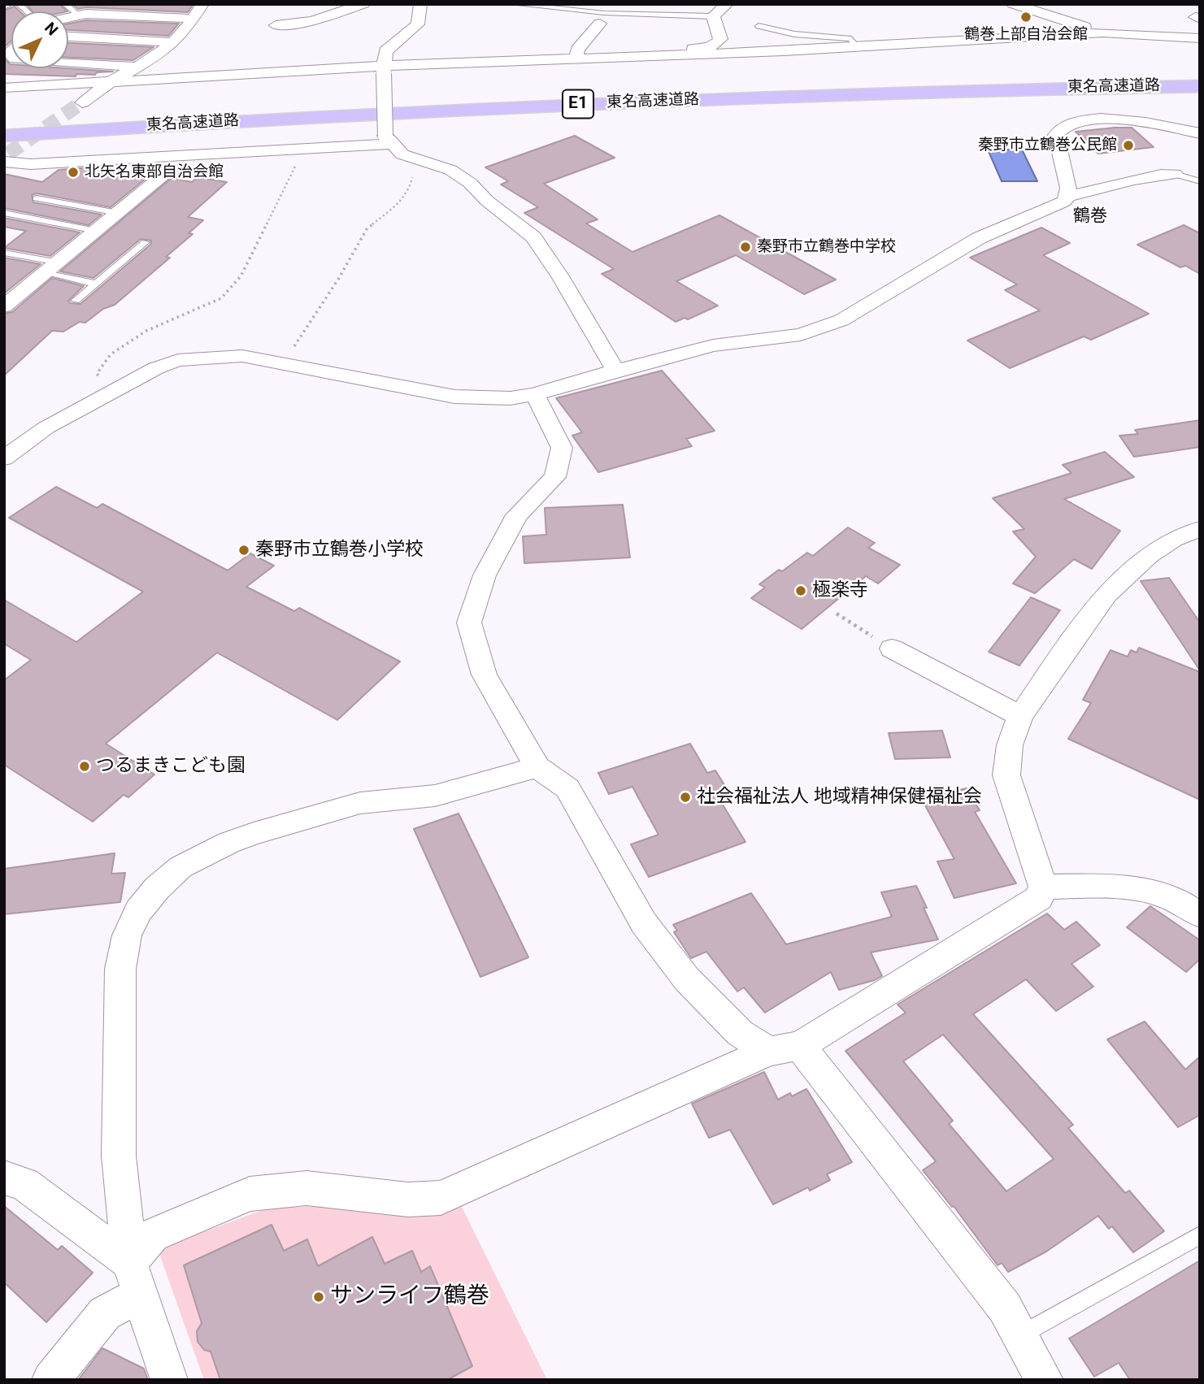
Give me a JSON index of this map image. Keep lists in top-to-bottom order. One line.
{"streets":{"highway":["東名高速道路","E1"]},"districts":["鶴巻"],"places":["鶴巻上部自治会館","秦野市立鶴巻公民館","北矢名東部自治会館","秦野市立鶴巻中学校","秦野市立鶴巻小学校","極楽寺","つるまきこども園","社会福祉法人 地域精神保健福祉会","サンライフ鶴巻"],"north":"top right"}
